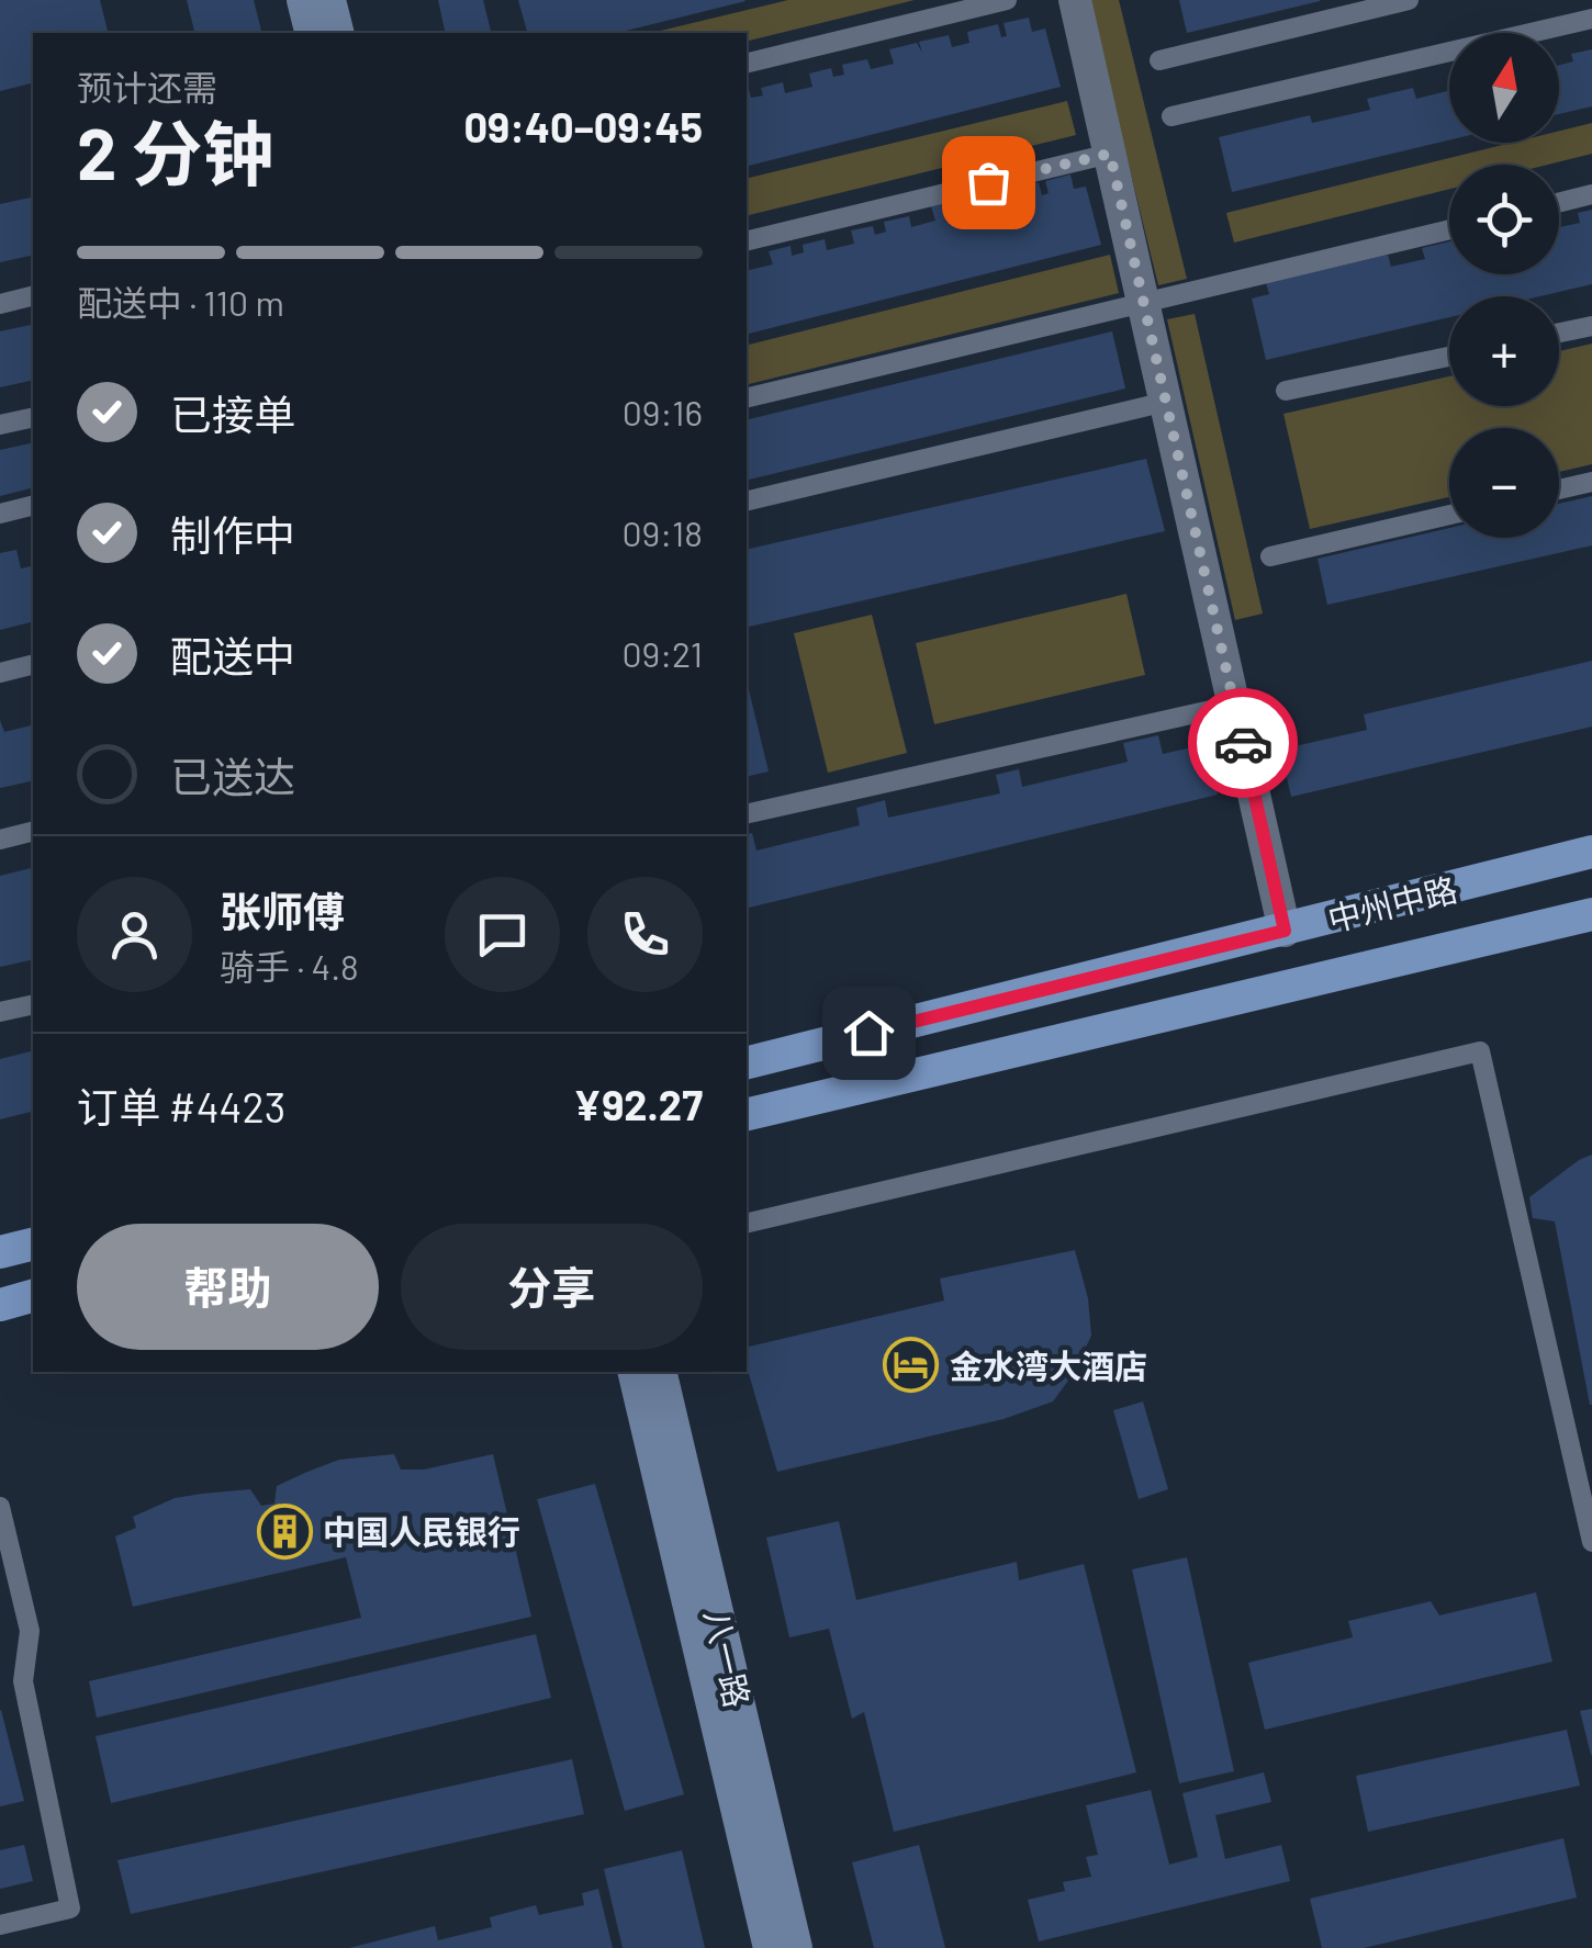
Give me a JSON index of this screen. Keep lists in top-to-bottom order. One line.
{"streets":{"main road":["中州中路"],"street":["八一路"]},"places":{"hotel":["金水湾大酒店"],"building":["中国人民银行"]},"north":"top","page":{"map_buttons":["+","−"],"heading":["2 分钟","预计还需","09:40–09:45"],"panel":["张师傅","骑手 · 4.8","订单 #4423","¥92.27"],"bar":"配送中 · 110 m","list":[["已接单","09:16"],["制作中","09:18"],["配送中","09:21"],"已送达"],"buttons":["帮助","分享"]}}
